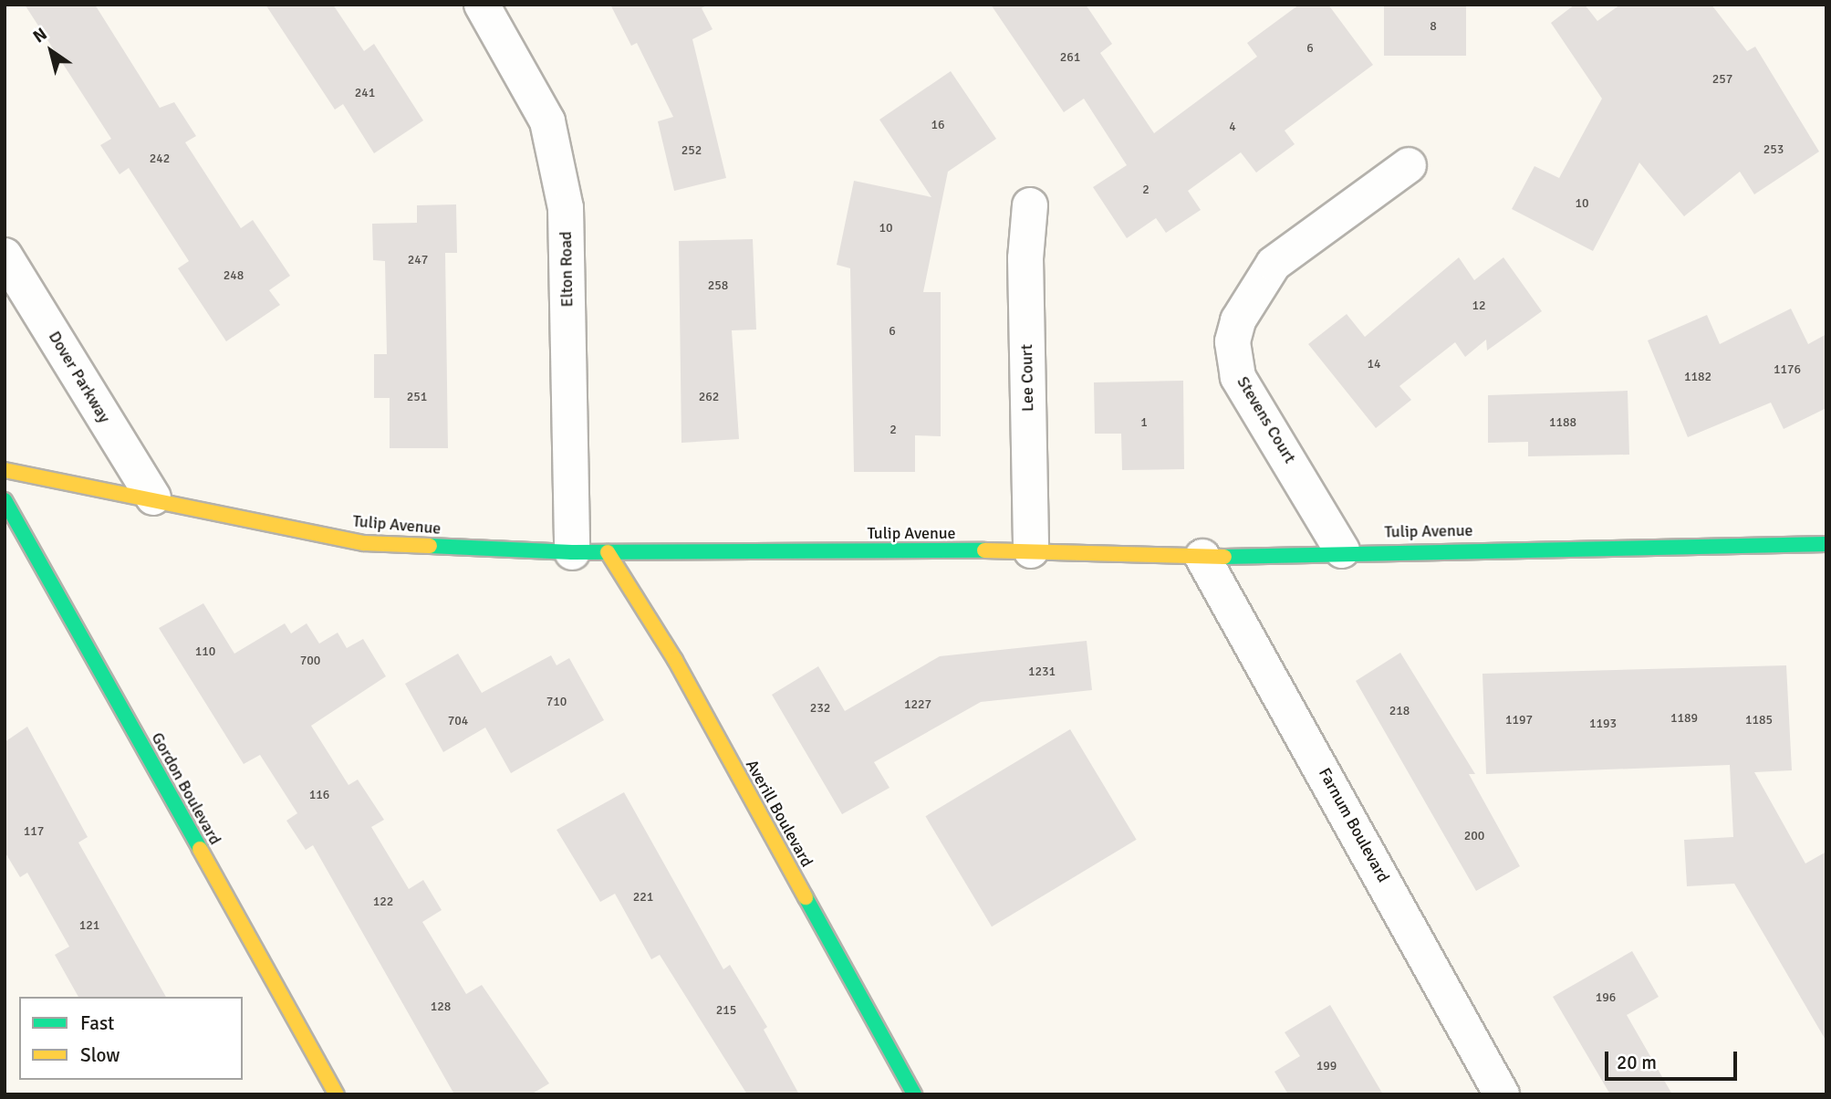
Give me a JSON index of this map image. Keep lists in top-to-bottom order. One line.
{"streets":{"main road":["Tulip Avenue","Gordon Boulevard","Averill Boulevard"],"street":["Elton Road","Dover Parkway","Lee Court","Stevens Court","Farnum Boulevard"]},"crossings":[["Elton Road","Tulip Avenue"],["Dover Parkway","Tulip Avenue"],["Lee Court","Tulip Avenue"],["Stevens Court","Tulip Avenue"],["Tulip Avenue","Averill Boulevard"],["Tulip Avenue","Farnum Boulevard"]],"house_numbers":["8","6","261","257","241","16","4","253","252","242","2","10","10","247","248","258","12","6","14","1176","1182","251","262","1","1188","2","110","700","1231","710","1227","232","218","1189","1197","1185","704","1193","116","117","200","221","122","121","196","128","215","199"],"legend":["Fast","Slow"],"scale_bar":"20 m","north":"top left"}
